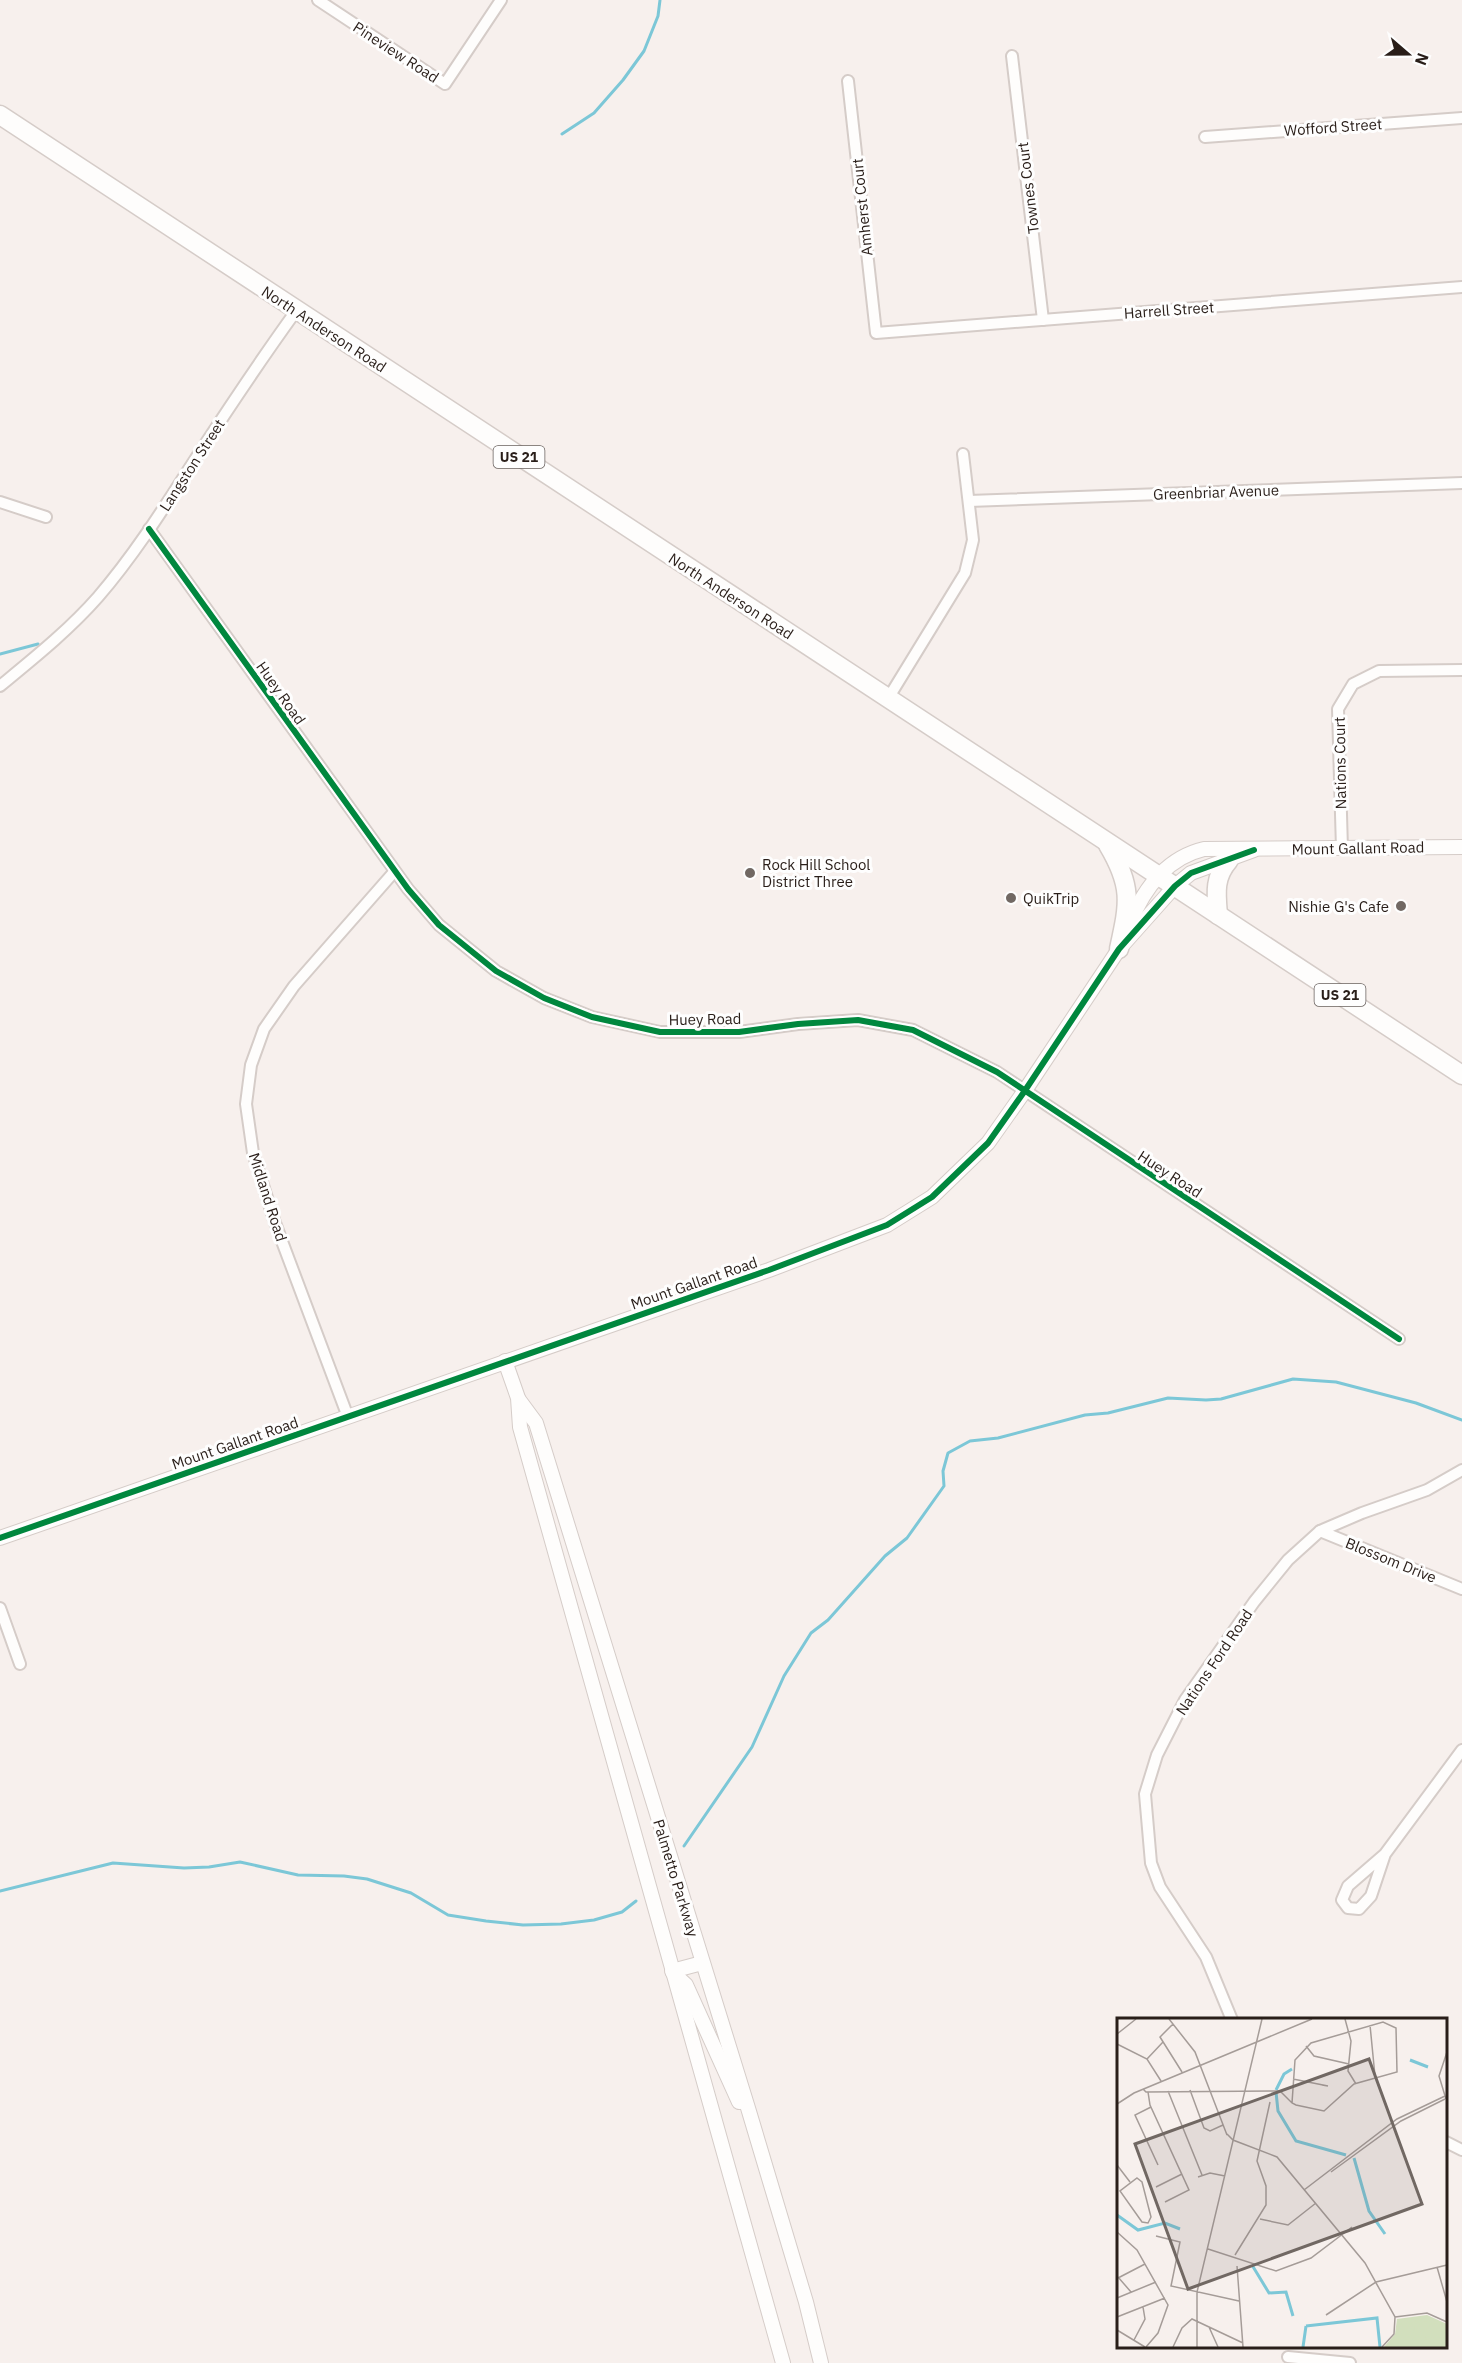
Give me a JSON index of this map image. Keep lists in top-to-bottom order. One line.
{"streets":{"main road":["North Anderson Road","US 21"],"street":["Pineview Road","Wofford Street","Townes Court","Amherst Court","Harrell Street","Langston Street","Greenbriar Avenue","Huey Road","Nations Court","Mount Gallant Road","Midland Road","Blossom Drive","Nations Ford Road","Palmetto Parkway"]},"crossings":[["Townes Court","Harrell Street"],["Amherst Court","Harrell Street"],["North Anderson Road","Langston Street"],["North Anderson Road","Mount Gallant Road"],["Langston Street","Huey Road"],["Huey Road","Mount Gallant Road"],["Huey Road","Midland Road"],["Nations Court","Mount Gallant Road"],["Mount Gallant Road","Midland Road"],["Mount Gallant Road","Palmetto Parkway"],["Blossom Drive","Nations Ford Road"]],"places":["Rock Hill School District Three","QuikTrip","Nishie G's Cafe"],"north":"right"}
